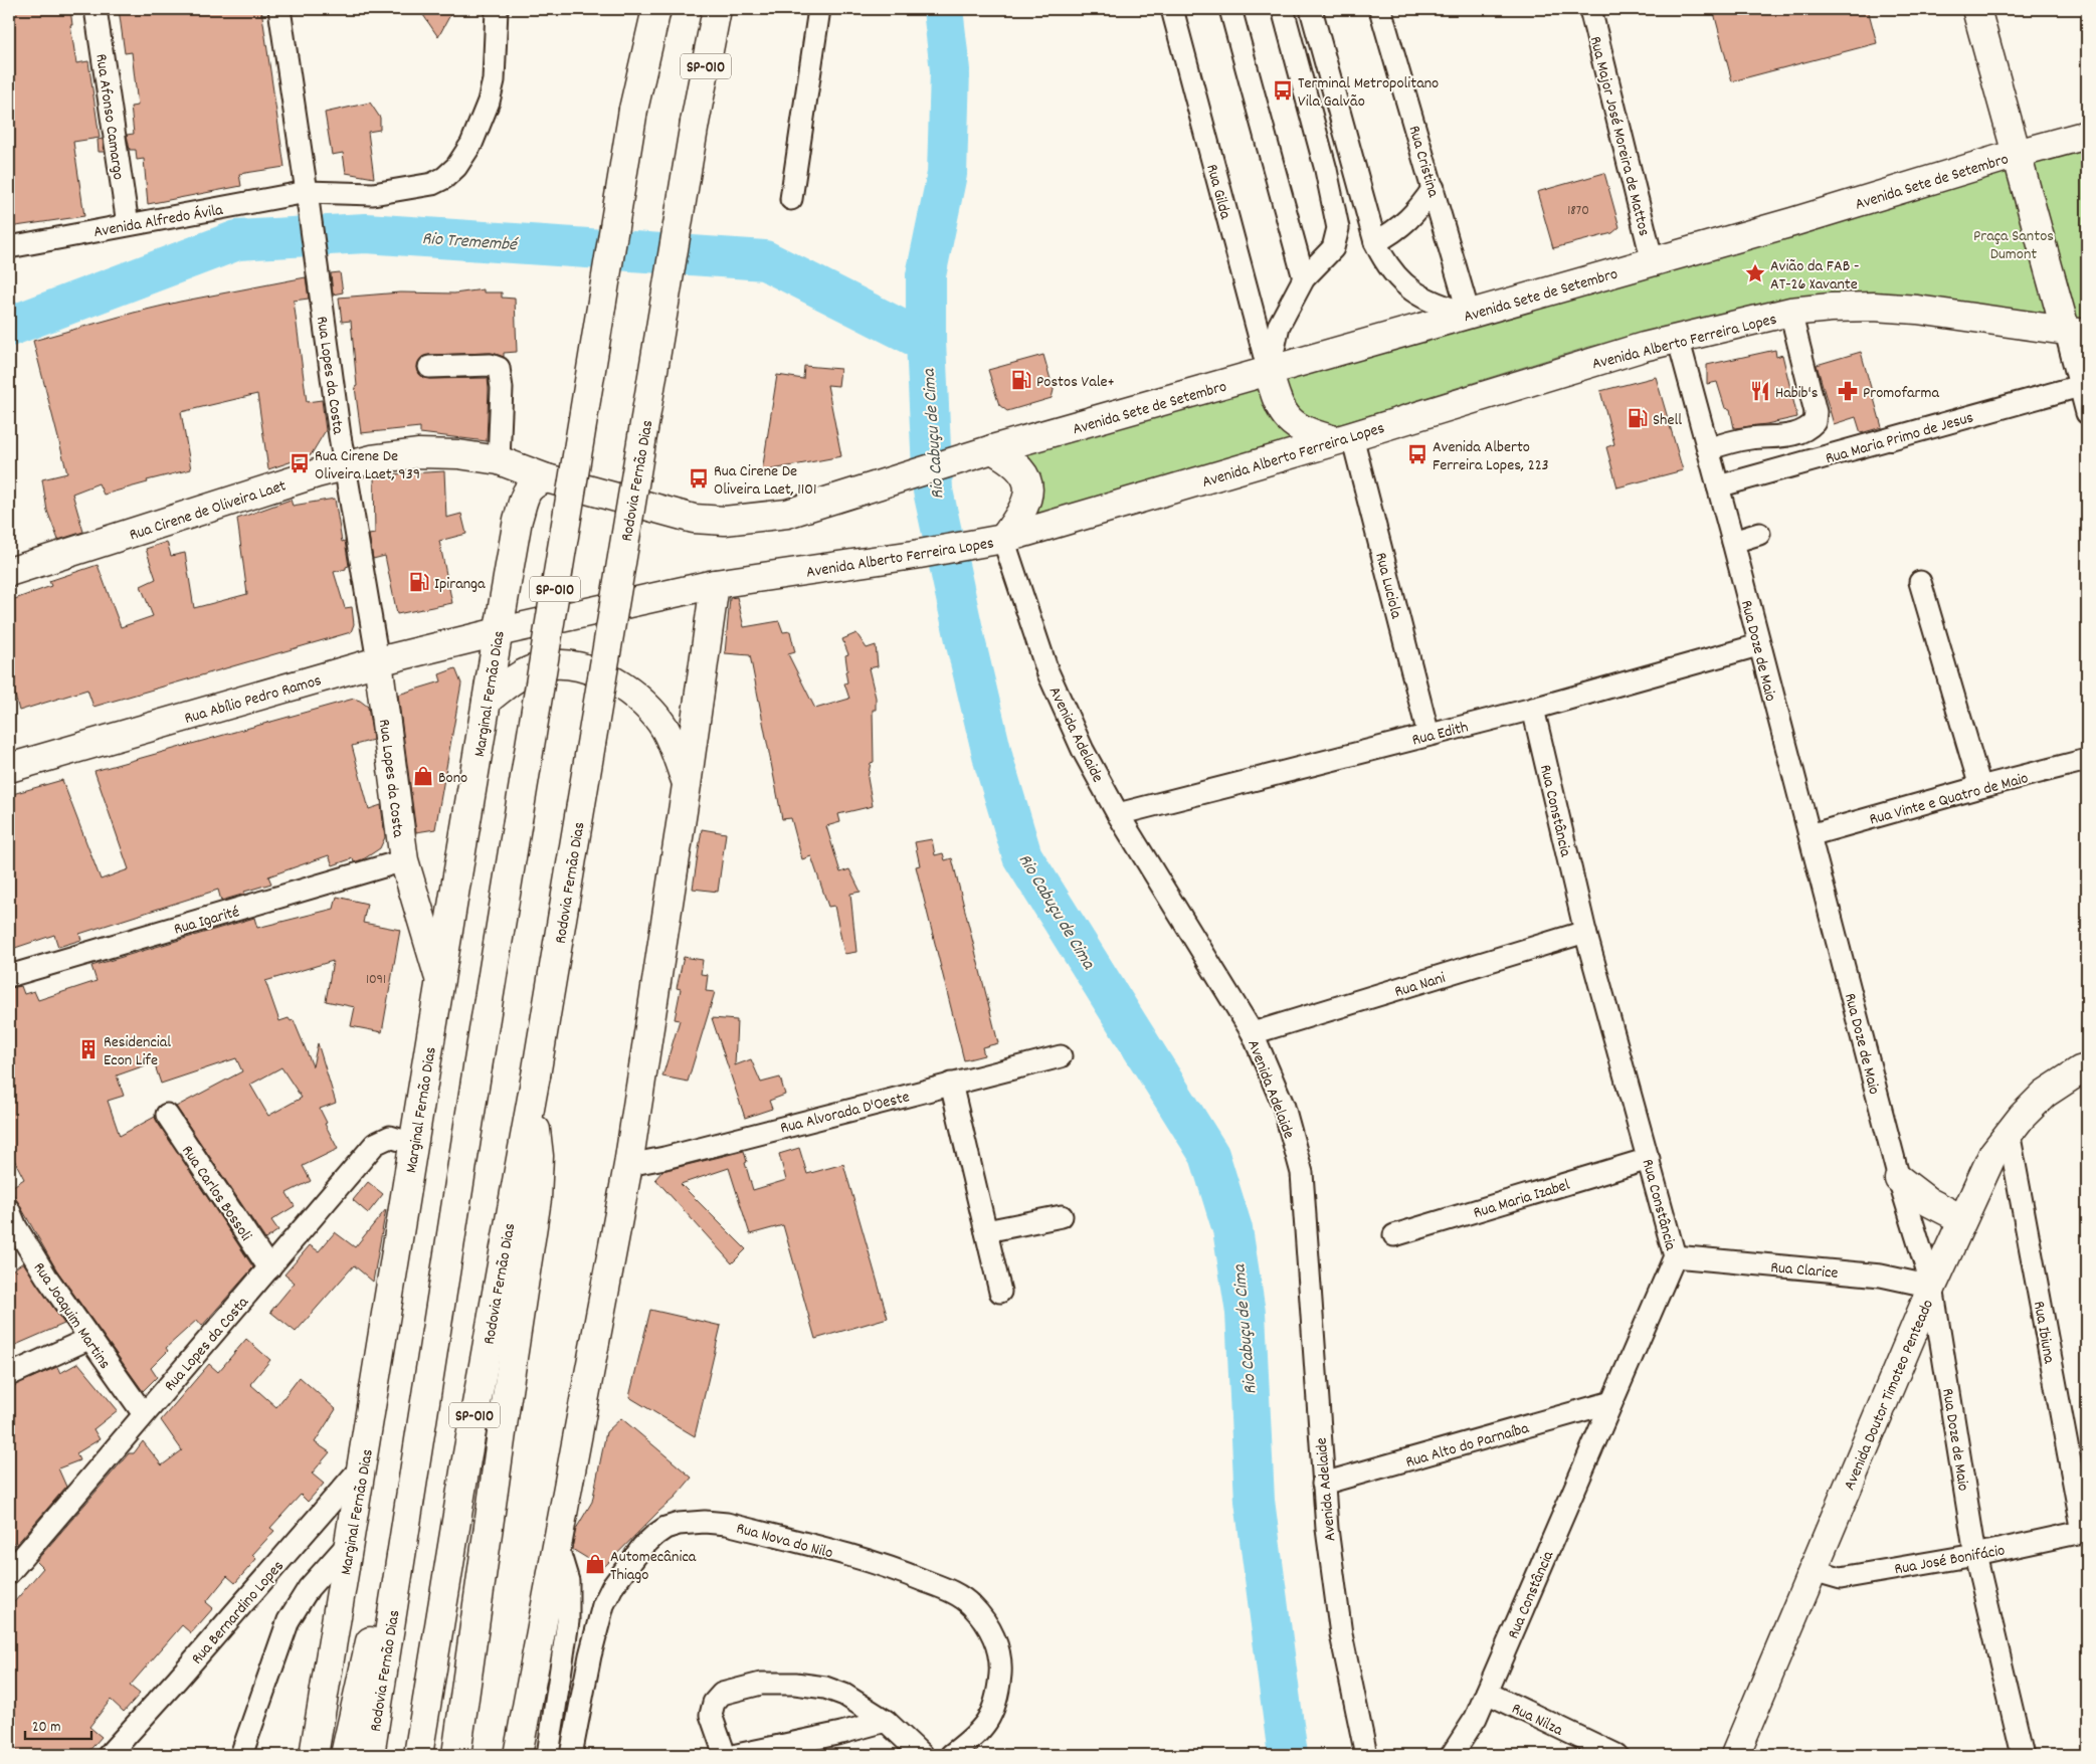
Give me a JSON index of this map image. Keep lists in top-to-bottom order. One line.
{"streets":{"main road":["SP-010","Avenida Sete de Setembro","Avenida Alberto Ferreira Lopes","Rua Lopes da Costa","Rodovia Fernão Dias","Rua Cirene de Oliveira Laet","Marginal Fernão Dias","Rua Abílio Pedro Ramos","Avenida Doutor Timoteo Penteado"],"street":["Rua Afonso Camargo","Rua Major José Moreira de Mattos","Rua Cristina","Rua Gilda","Avenida Alfredo Ávila","Rua Maria Primo de Jesus","Rua Luciola","Rua Doze de Maio","Rua Edith","Avenida Adelaide","Rua Vinte e Quatro de Maio","Rua Constância","Rua Igarité","Rua Nani","Rua Alvorada D'Oeste","Rua Carlos Bossoli","Rua Maria Izabel","Rua Clarice","Rua Joaquim Martins","Rua Ibiuna","Rua Alto do Parnaíba","Rua Nova do Nilo","Rua José Bonifácio","Rua Bernardino Lopes","Rua Nilza"]},"crossings":[["Rua Afonso Camargo","Avenida Alfredo Ávila"],["Rua Major José Moreira de Mattos","Avenida Sete de Setembro"],["Rua Cristina","Avenida Sete de Setembro"],["Avenida Sete de Setembro","Rua Gilda"],["Avenida Sete de Setembro","Rua Cirene de Oliveira Laet"],["Avenida Alfredo Ávila","Rua Lopes da Costa"],["Avenida Alberto Ferreira Lopes","Rua Luciola"],["Avenida Alberto Ferreira Lopes","Rua Doze de Maio"],["Avenida Alberto Ferreira Lopes","Marginal Fernão Dias"],["Avenida Alberto Ferreira Lopes","Rua Abílio Pedro Ramos"],["Avenida Alberto Ferreira Lopes","Avenida Adelaide"],["Rua Lopes da Costa","Rua Cirene de Oliveira Laet"],["Rua Lopes da Costa","Marginal Fernão Dias"],["Rua Lopes da Costa","Rua Abílio Pedro Ramos"],["Rua Lopes da Costa","Rua Igarité"],["Rua Lopes da Costa","Rua Carlos Bossoli"],["Rua Lopes da Costa","Rua Joaquim Martins"],["Rua Maria Primo de Jesus","Rua Doze de Maio"],["Rua Cirene de Oliveira Laet","Marginal Fernão Dias"],["Rua Luciola","Rua Edith"],["Rua Doze de Maio","Rua Edith"],["Rua Doze de Maio","Rua Vinte e Quatro de Maio"],["Rua Doze de Maio","Rua Clarice"],["Rua Doze de Maio","Avenida Doutor Timoteo Penteado"],["Rua Doze de Maio","Rua José Bonifácio"],["Marginal Fernão Dias","Rua Abílio Pedro Ramos"],["Marginal Fernão Dias","Rua Bernardino Lopes"],["Rua Edith","Avenida Adelaide"],["Rua Edith","Rua Constância"],["Avenida Adelaide","Rua Nani"],["Avenida Adelaide","Rua Alto do Parnaíba"],["Rua Constância","Rua Nani"],["Rua Constância","Rua Maria Izabel"],["Rua Constância","Rua Clarice"],["Rua Constância","Rua Alto do Parnaíba"],["Rua Constância","Rua Nilza"],["Rua Clarice","Avenida Doutor Timoteo Penteado"],["Rua Ibiuna","Avenida Doutor Timoteo Penteado"],["Rua Ibiuna","Rua José Bonifácio"],["Avenida Doutor Timoteo Penteado","Rua José Bonifácio"]],"water":["Rio Tremembé","Rio Cabuçu de Cima"],"parks":["Praça Santos Dumont"],"places":{"bus stop":["Terminal Metropolitano Vila Galvão","Avenida Alberto Ferreira Lopes, 223","Rua Cirene De Oliveira Laet, 939","Rua Cirene De Oliveira Laet, 1101"],"place":["Avião da FAB - AT-26 Xavante"],"fuel station":["Postos Vale+","Shell","Ipiranga"],"restaurant":["Habib's"],"pharmacy":["Promofarma"],"shop":["Bono","Automecânica Thiago"],"building":["Residencial Econ Life"]},"house_numbers":["1870","1091"],"scale_bar":"20 m"}
